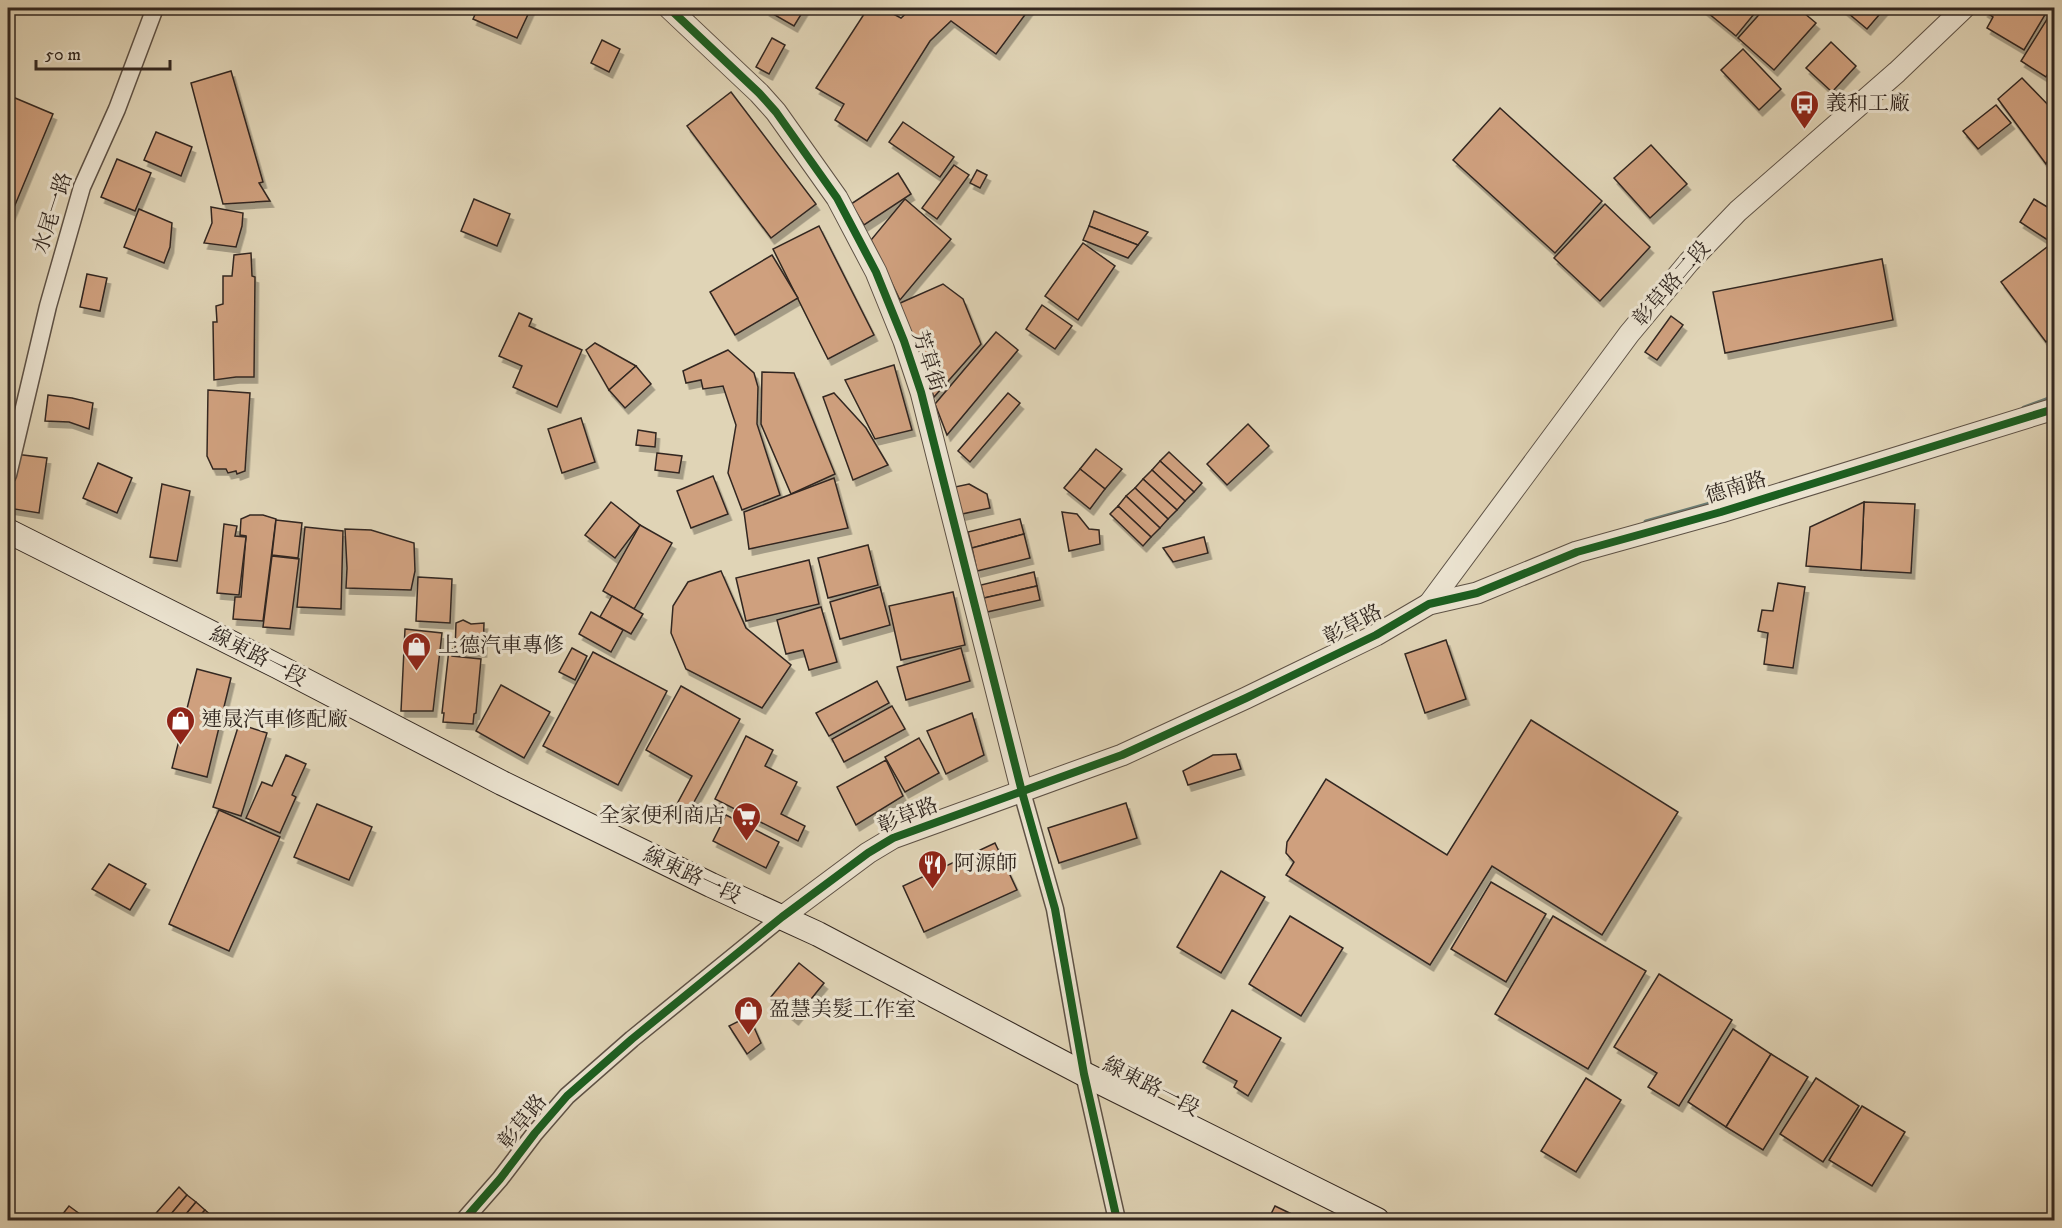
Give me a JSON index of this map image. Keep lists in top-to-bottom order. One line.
{"streets":{"main road":["線東路一段"],"street":["水尾一路","彰草路二段","芳草街","德南路","彰草路"]},"crossings":[["彰草路二段","德南路"],["彰草路二段","彰草路"],["芳草街","彰草路"],["德南路","彰草路"],["彰草路","線東路一段"]],"places":{"bus stop":["義和工廠"],"shop":["上德汽車專修","連晟汽車修配廠","盈慧美髮工作室"],"supermarket":["全家便利商店"],"restaurant":["阿源師"]},"scale_bar":"50 m"}
